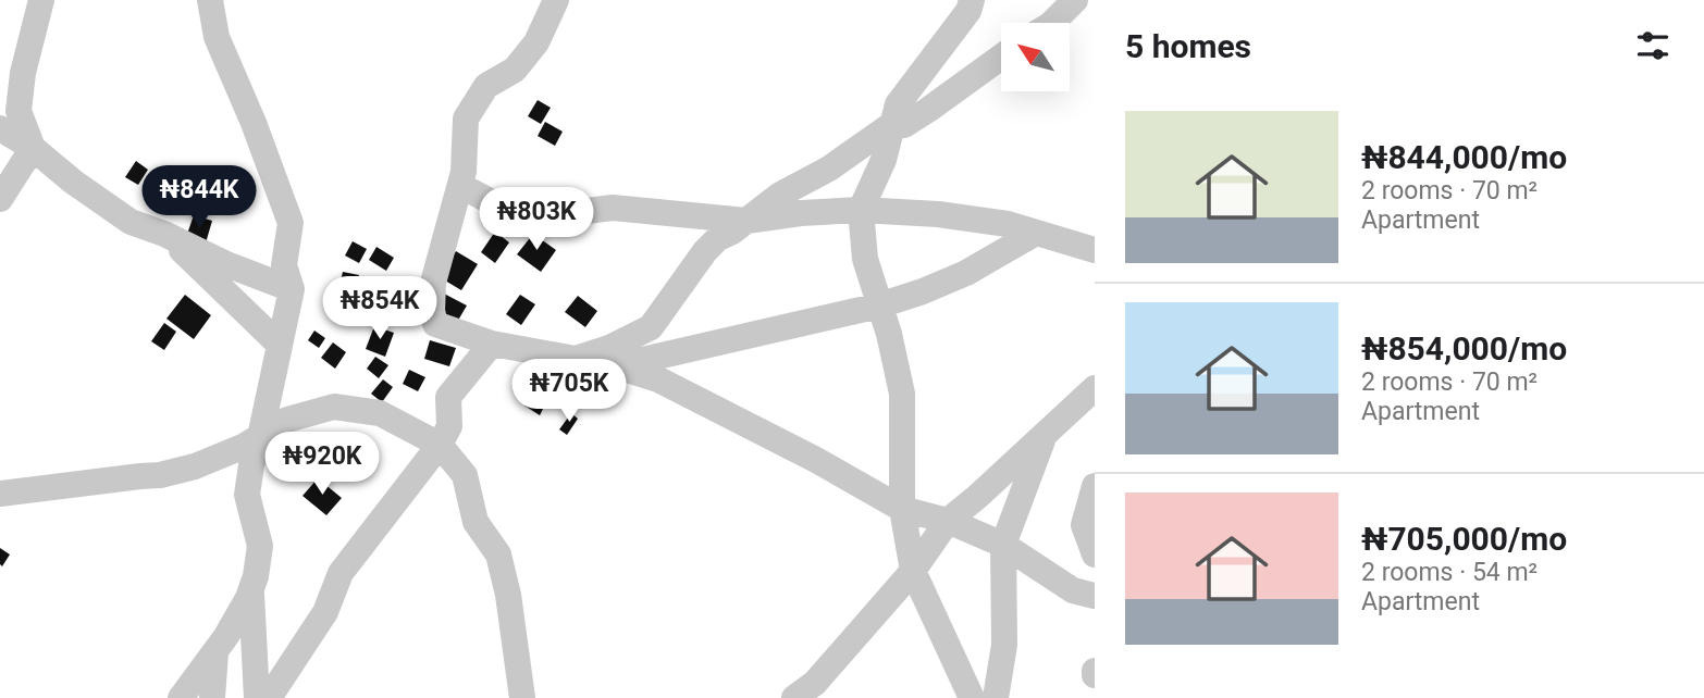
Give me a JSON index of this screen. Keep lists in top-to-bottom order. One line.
{"north":"top left","page":{"heading":"5 homes","list":[{"name":"₦844,000/mo","note":"2 rooms · 70 m² · Apartment"},{"name":"₦854,000/mo","note":"2 rooms · 70 m² · Apartment"},{"name":"₦705,000/mo","note":"2 rooms · 54 m² · Apartment"}],"price":["₦844K","₦803K","₦854K","₦705K","₦920K"]}}
